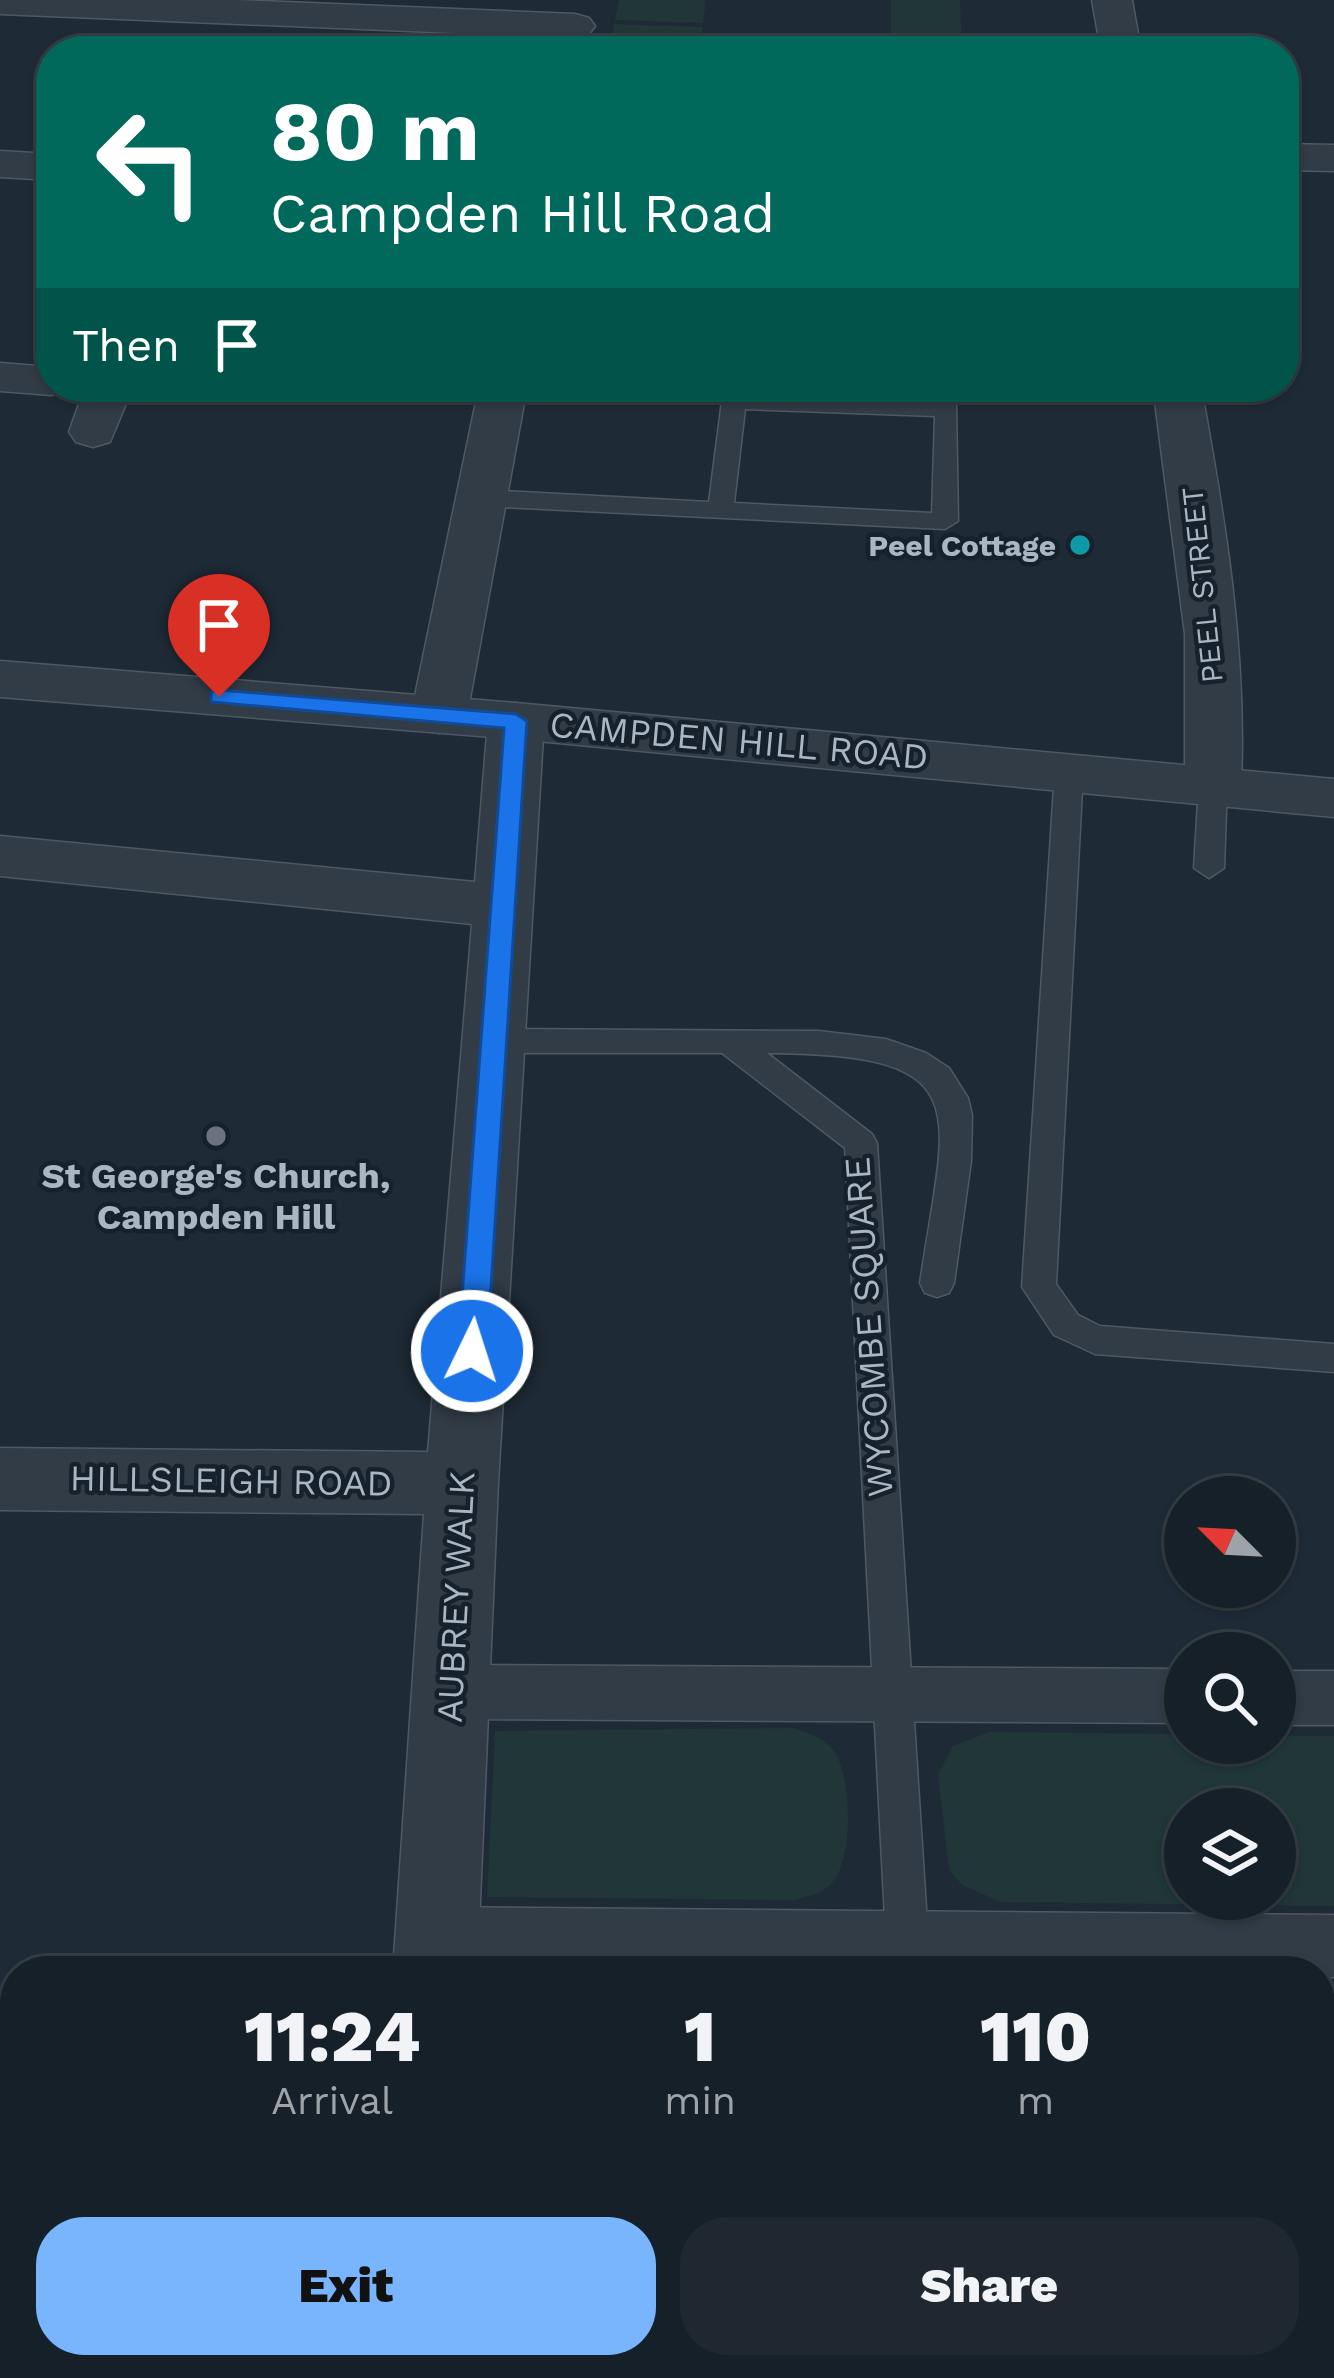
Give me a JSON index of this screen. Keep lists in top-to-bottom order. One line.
{"streets":{"street":["PEEL STREET","CAMPDEN HILL ROAD","HILLSLEIGH ROAD","AUBREY WALK"],"lane":["WYCOMBE SQUARE"]},"crossings":[["PEEL STREET","CAMPDEN HILL ROAD"],["CAMPDEN HILL ROAD","AUBREY WALK"],["HILLSLEIGH ROAD","AUBREY WALK"]],"places":["Peel Cottage","St George's Church, Campden Hill"],"north":"top left","page":{"turn":["80 m","Campden Hill Road"],"then":"Then","eta":["11:24","Arrival","1","min","110","m"],"buttons":["Exit","Share"]}}
